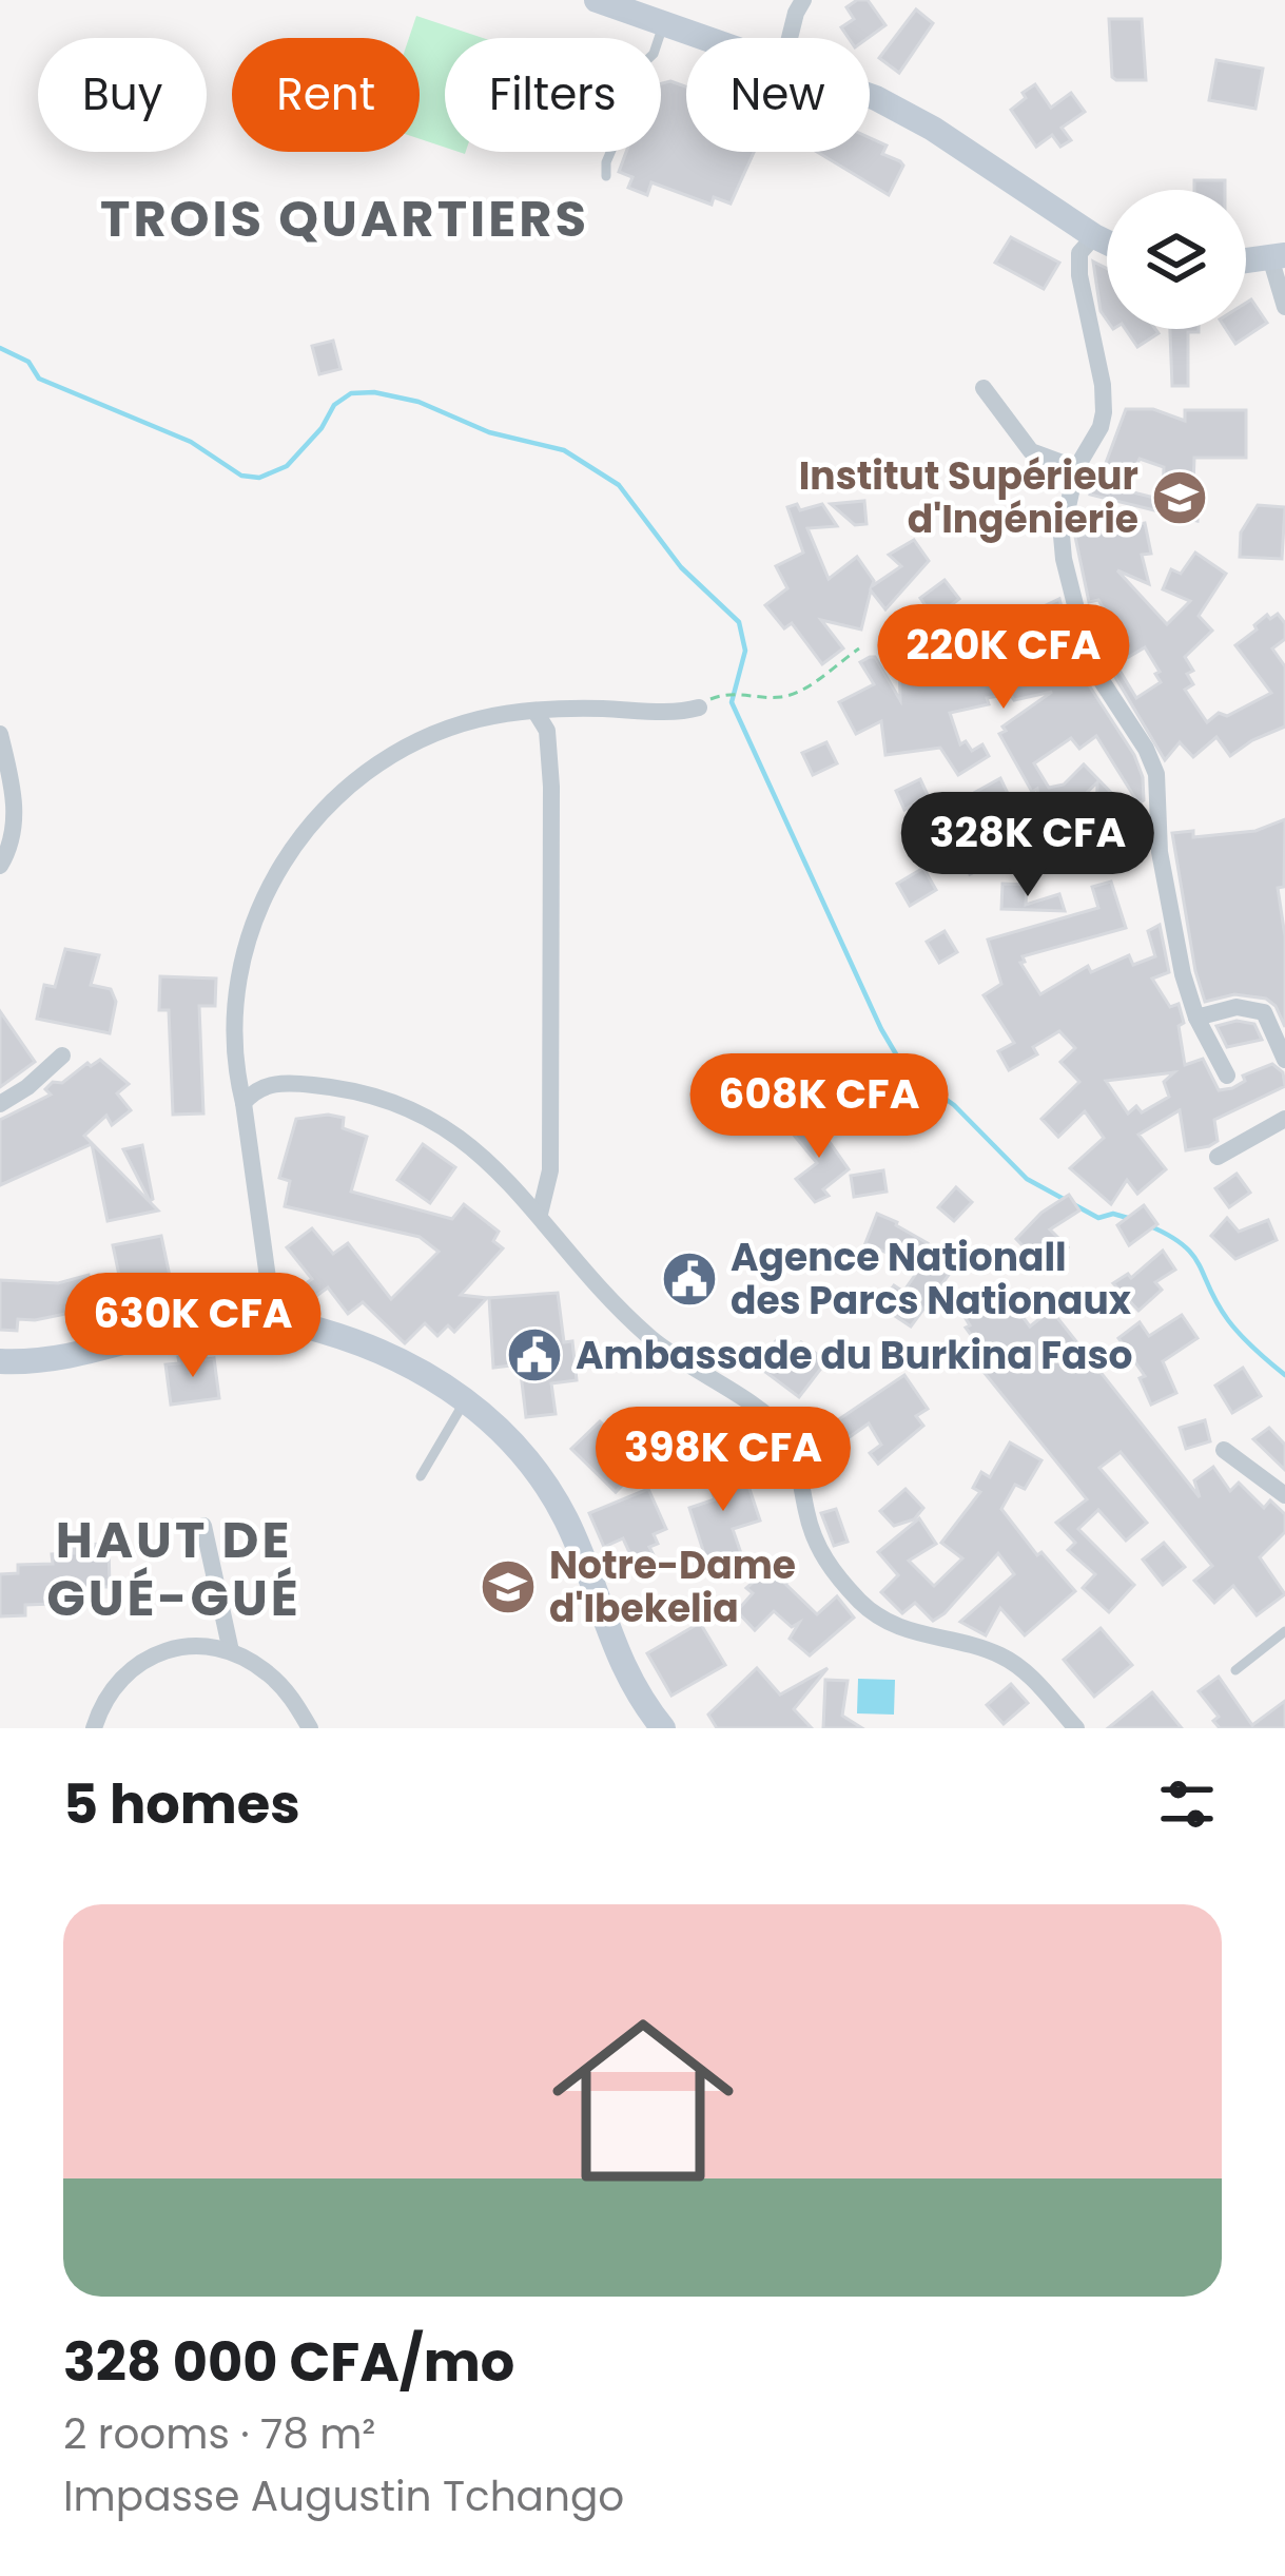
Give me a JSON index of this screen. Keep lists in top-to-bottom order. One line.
{"districts":["TROIS QUARTIERS","HAUT DE GUÉ-GUÉ"],"places":{"school or university":["Institut Supérieur d'Ingénierie","Notre-Dame d'Ibekelia"],"public building":["Agence Nationall des Parcs Nationaux","Ambassade du Burkina Faso"]},"page":{"chip":["Buy","Rent","Filters","New"],"price":["220K CFA","328K CFA","608K CFA","630K CFA","398K CFA"],"heading":"5 homes","list":[{"name":"328 000 CFA/mo","note":"2 rooms · 78 m² · Impasse Augustin Tchango"}]}}
